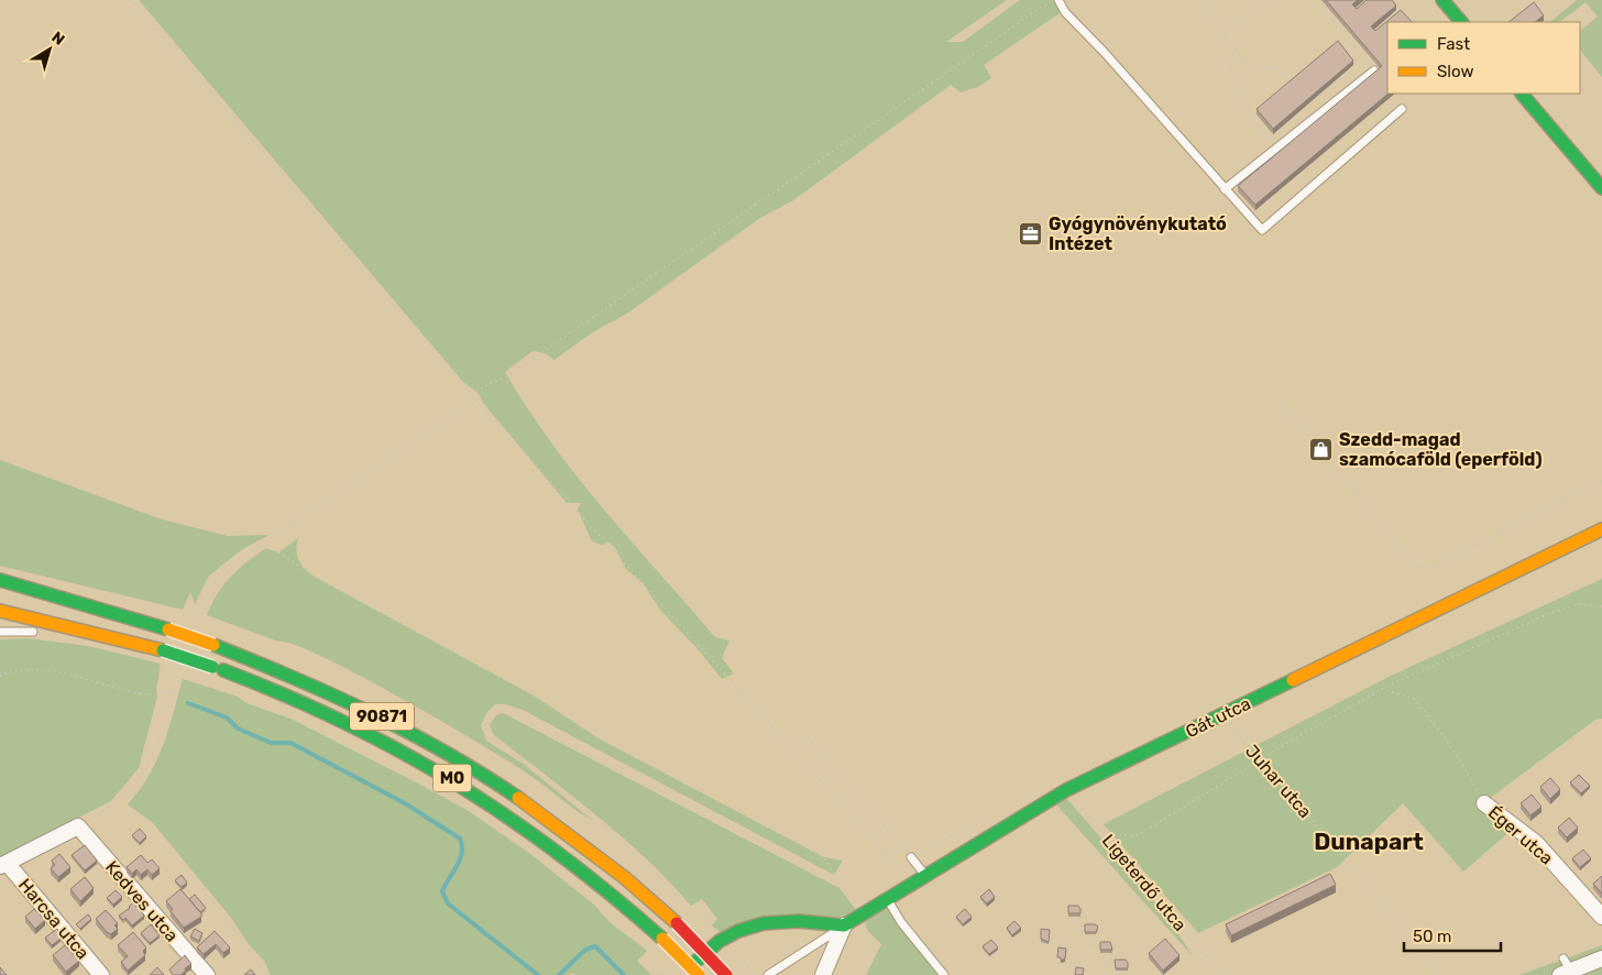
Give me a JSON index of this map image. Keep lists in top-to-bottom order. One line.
{"streets":{"main road":["90871","Gát utca","M0"],"street":["Éger utca","Kedves utca","Harcsa utca"],"path":["Juhar utca","Ligeterdő utca"]},"crossings":[["Gát utca","Juhar utca"],["Gát utca","Ligeterdő utca"]],"districts":["Dunapart"],"places":{"office":["Gyógynövénykutató Intézet"],"shop":["Szedd-magad szamócaföld (eperföld)"]},"legend":["Fast","Slow"],"scale_bar":"50 m","north":"top right"}
